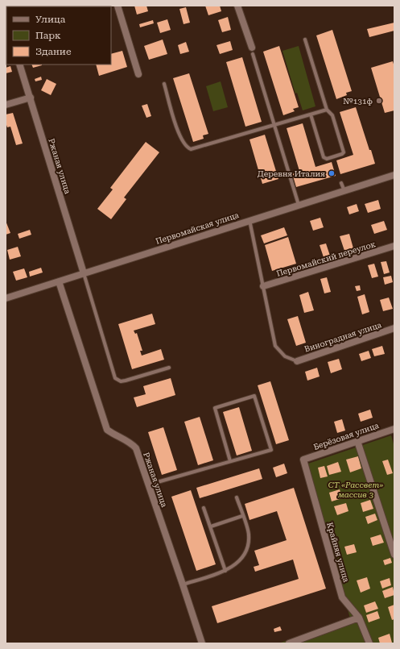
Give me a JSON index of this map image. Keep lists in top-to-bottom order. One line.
{"streets":{"street":["Ржаная улица","Первомайская улица","Первомайский переулок","Виноградная улица","Берёзовая улица","Крайняя улица"]},"crossings":[["Ржаная улица","Первомайская улица"],["Берёзовая улица","Крайняя улица"]],"parks":["СТ «Рассвет» массив 3"],"places":["№131ф","Деревня Италия"],"legend":["Улица","Парк","Здание"]}
